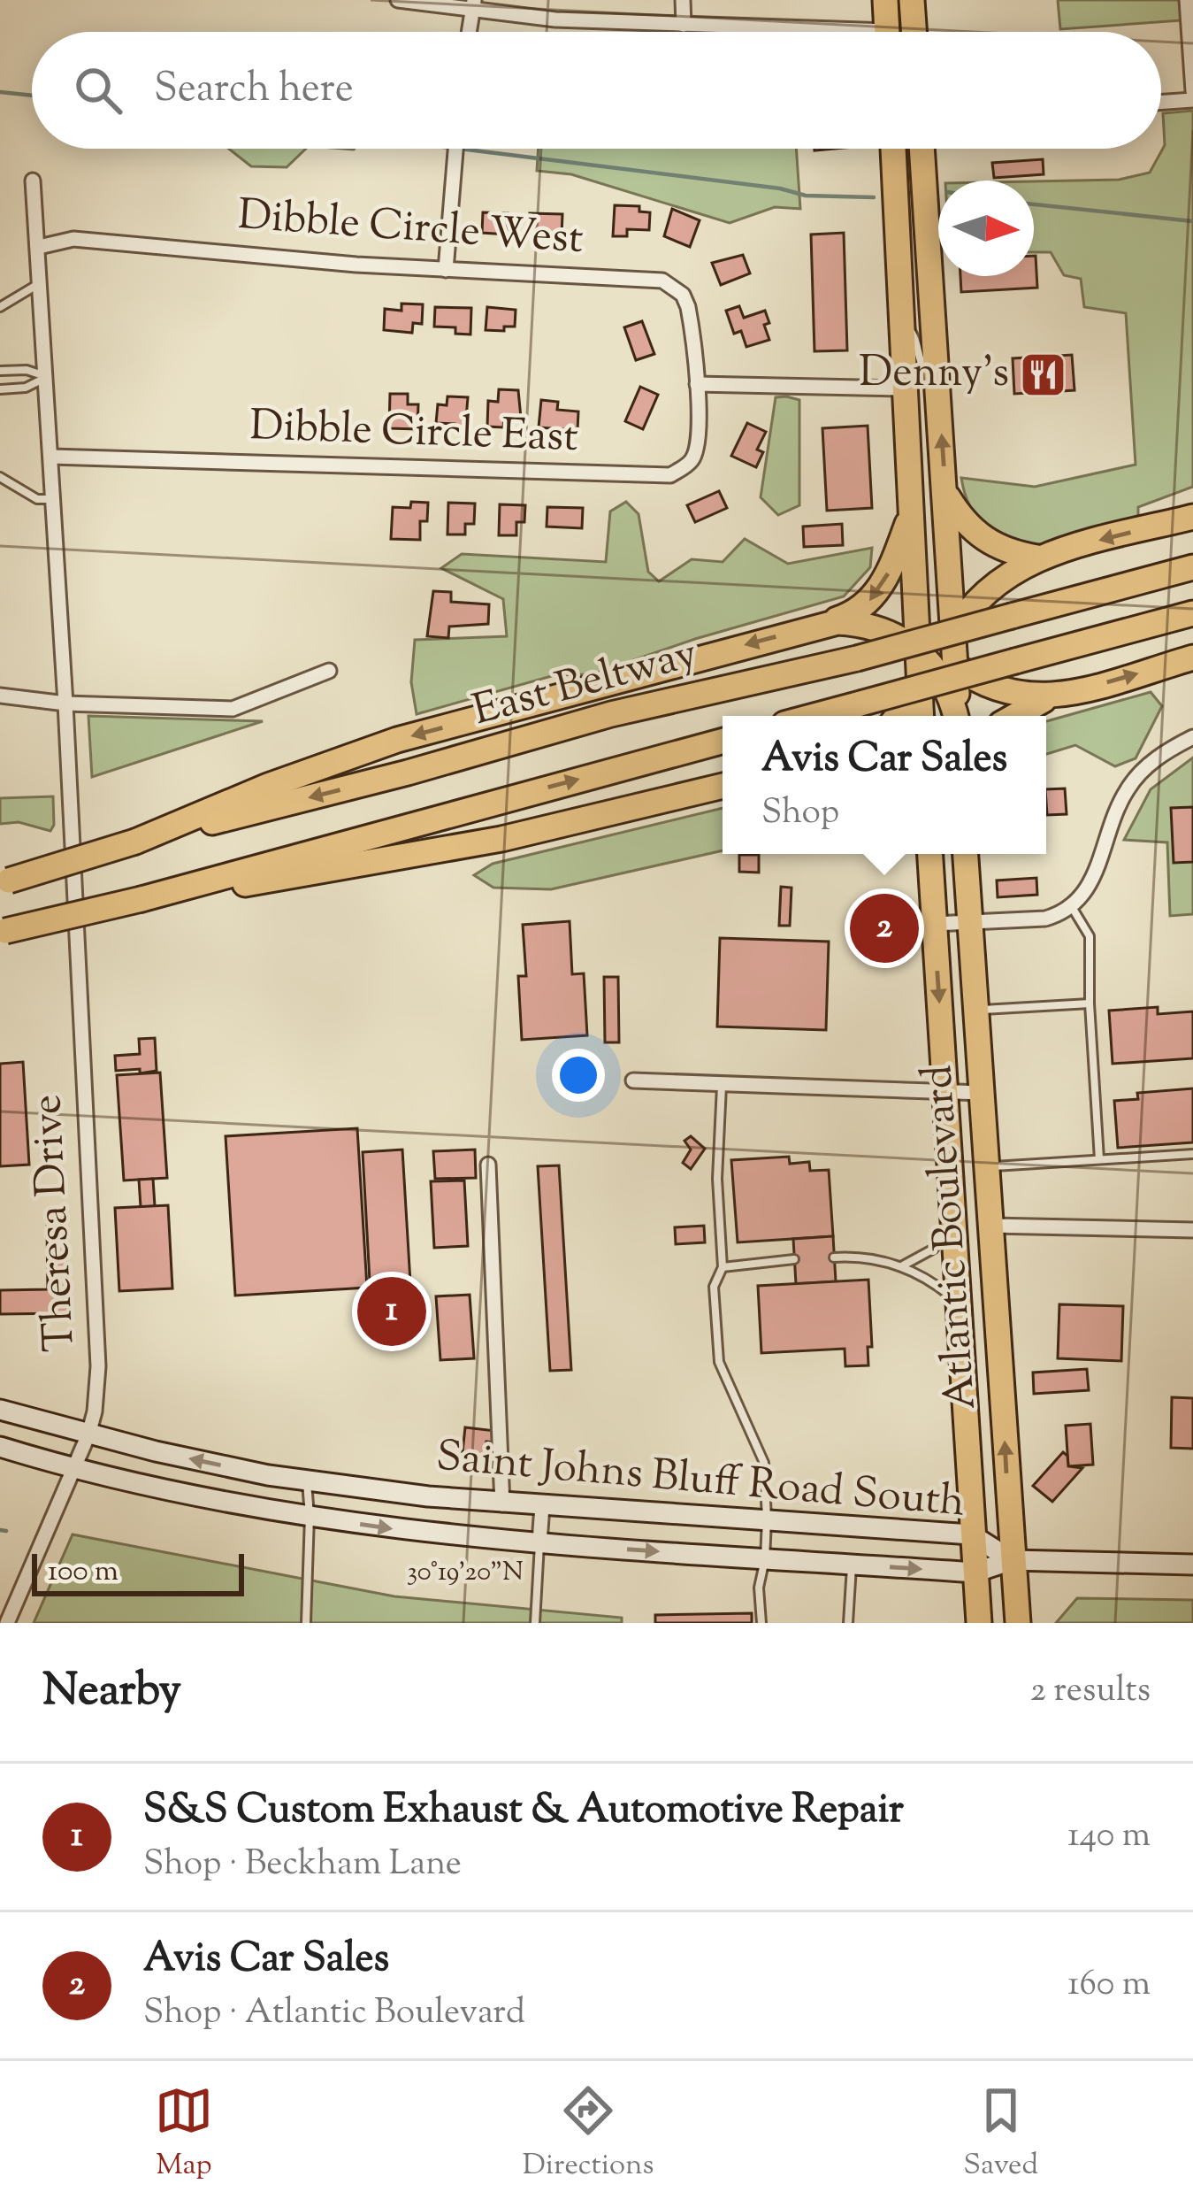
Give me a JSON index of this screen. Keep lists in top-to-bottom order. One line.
{"streets":{"highway":["East Beltway","Atlantic Boulevard"],"main road":["Saint Johns Bluff Road South"],"street":["Dibble Circle West","Dibble Circle East","Theresa Drive"]},"crossings":[["Dibble Circle West","Dibble Circle East"],["Dibble Circle West","Theresa Drive"],["Dibble Circle East","Theresa Drive"],["Theresa Drive","Saint Johns Bluff Road South"],["Atlantic Boulevard","Saint Johns Bluff Road South"]],"places":{"restaurant":["Denny's"]},"scale_bar":"100 m","north":"right","page":{"search":"Search here","popup":["Avis Car Sales","Shop"],"pins":["2","1"],"scale":"100 m","heading":["Nearby","2 results"],"list":[{"mark":"1","name":"S&S Custom Exhaust & Automotive Repair","note":"Shop · Beckham Lane","value":"140 m"},{"mark":"2","name":"Avis Car Sales","note":"Shop · Atlantic Boulevard","value":"160 m"}],"nav":["Map","Directions","Saved"]},"coordinates":["30°19'20\"N"]}
